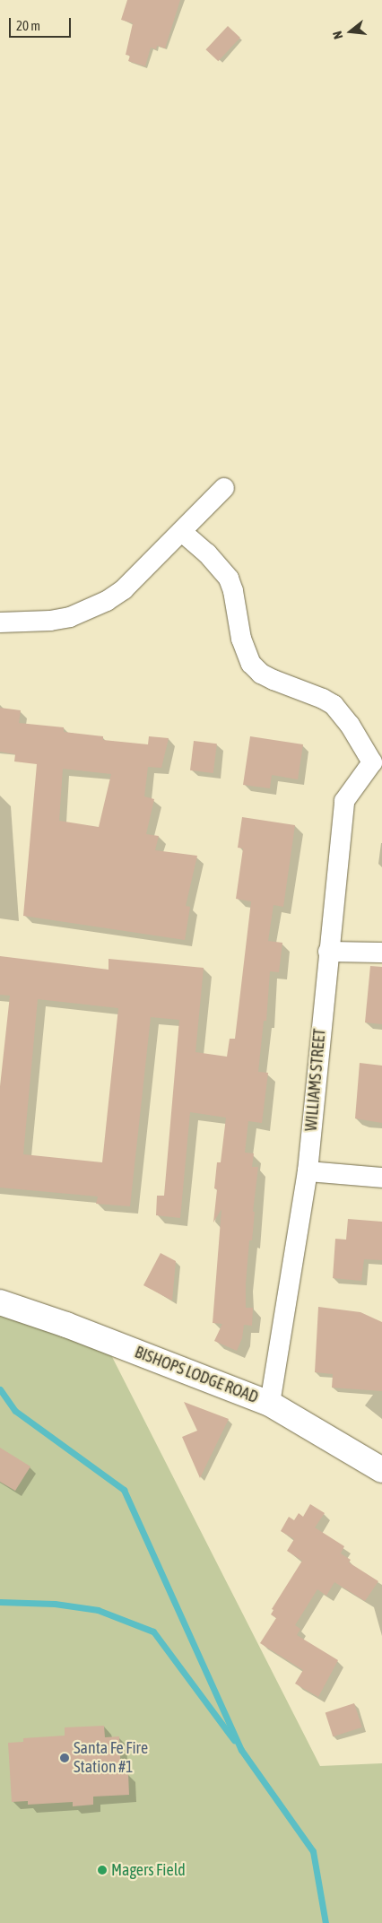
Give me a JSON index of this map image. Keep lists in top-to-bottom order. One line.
{"streets":{"street":["WILLIAMS STREET","BISHOPS LODGE ROAD"]},"crossings":[["WILLIAMS STREET","BISHOPS LODGE ROAD"]],"places":["Santa Fe Fire Station #1","Magers Field"],"scale_bar":"20 m","north":"left"}
